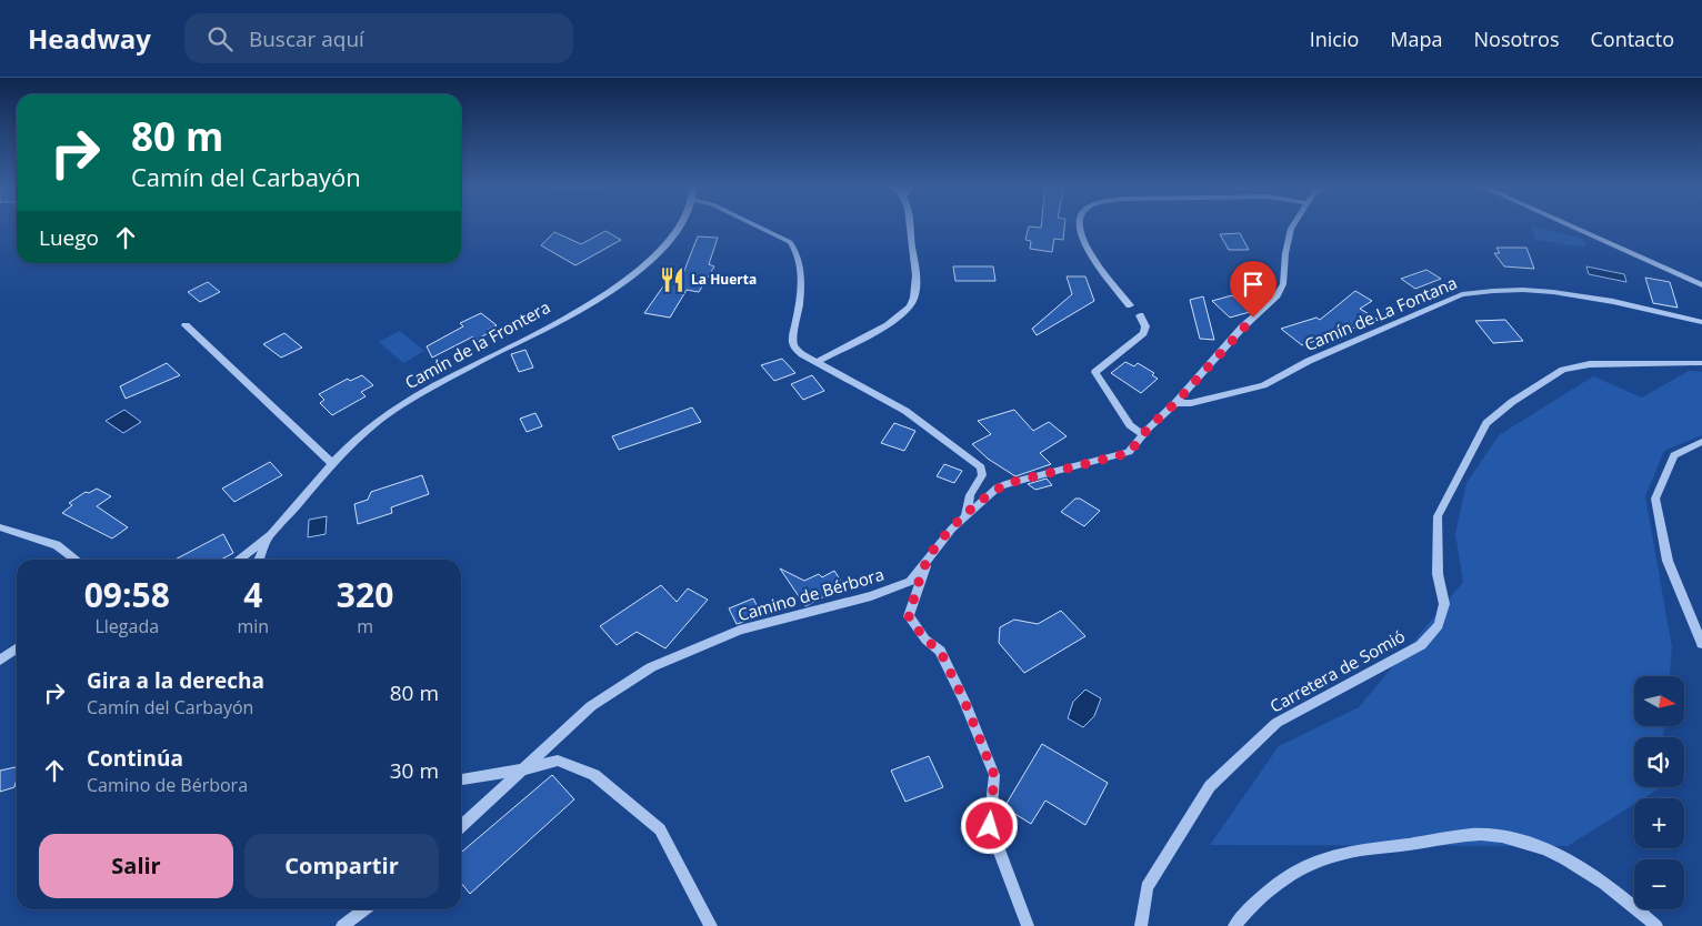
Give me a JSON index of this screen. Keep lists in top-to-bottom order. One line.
{"streets":{"street":["Camín de La Fontana","Camín de la Frontera","Camino de Bérbora","Carretera de Somió"]},"crossings":[["Camín de La Fontana","Camino de Bérbora"]],"places":{"restaurant":["La Huerta"]},"north":"right","page":{"header":"Headway","search":"Buscar aquí","nav":["Inicio","Mapa","Nosotros","Contacto"],"turn":["80 m","Camín del Carbayón"],"then":"Luego","eta":["09:58","Llegada","4","min","320","m"],"list":[{"name":"Gira a la derecha","note":"Camín del Carbayón","value":"80 m"},{"name":"Continúa","note":"Camino de Bérbora","value":"30 m"}],"map_buttons":["+","−"],"buttons":["Salir","Compartir"]}}
